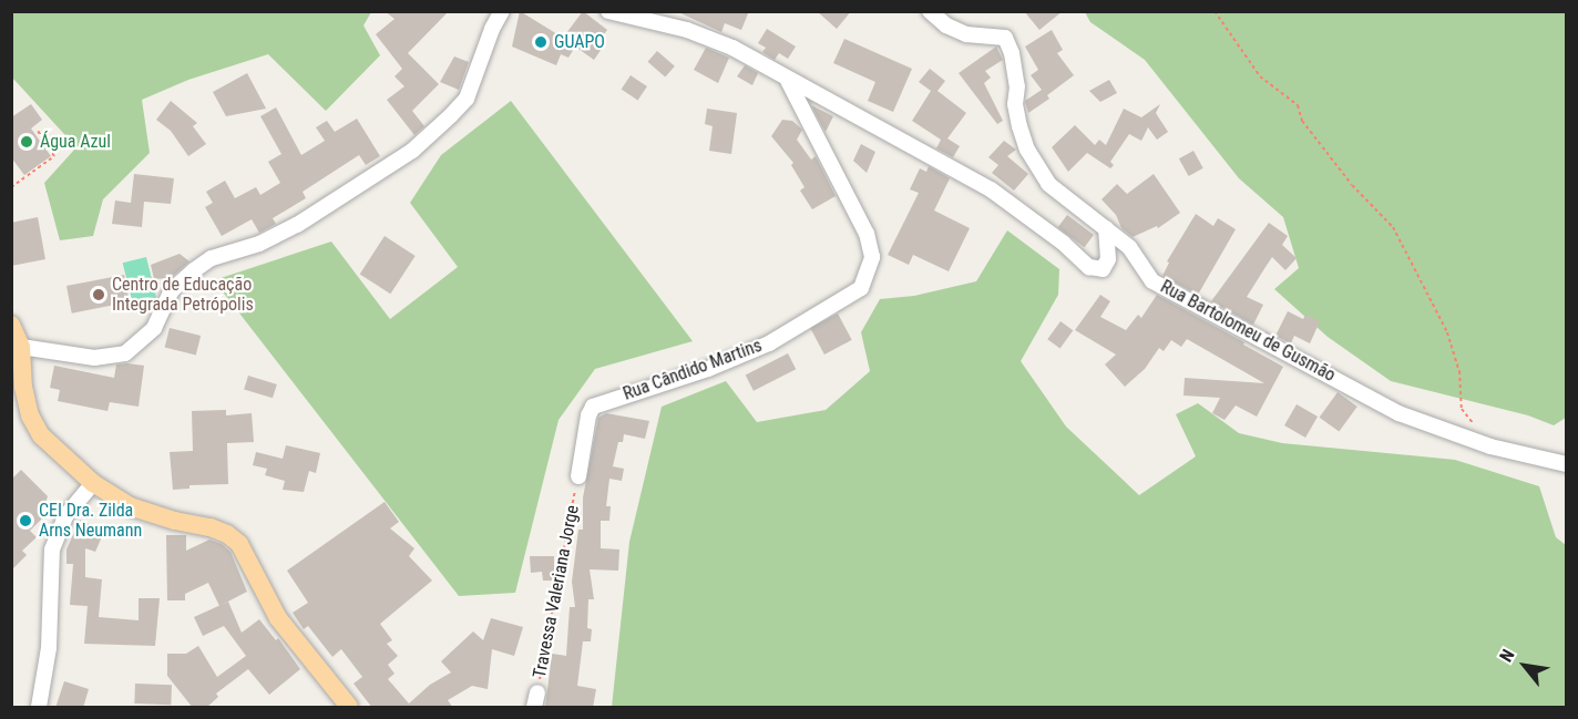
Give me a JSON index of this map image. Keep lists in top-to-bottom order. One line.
{"streets":{"street":["Rua Bartolomeu de Gusmão","Rua Cândido Martins"],"path":["Travessa Valeriana Jorge"]},"crossings":[["Rua Cândido Martins","Travessa Valeriana Jorge"]],"places":["GUAPO","Água Azul","Centro de Educação Integrada Petrópolis","CEI Dra. Zilda Arns Neumann"],"north":"top left"}
